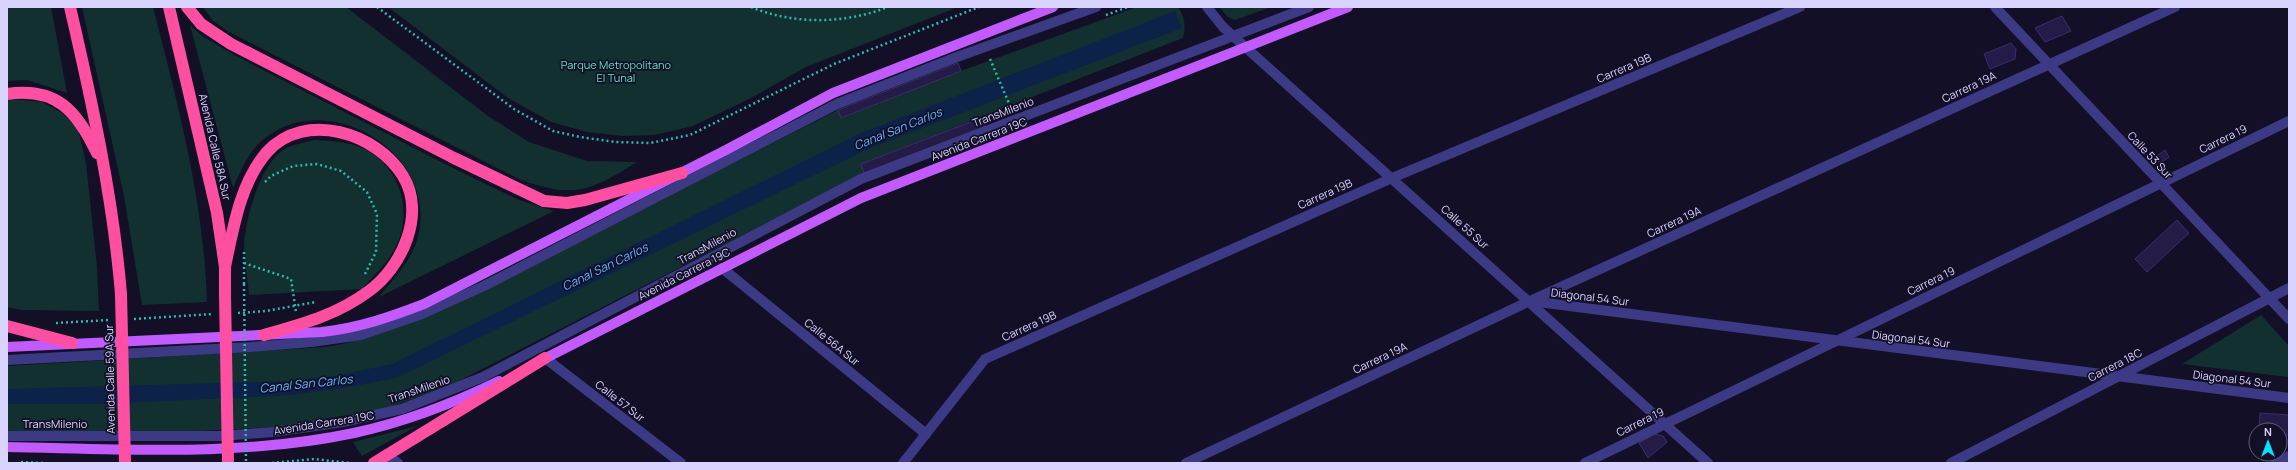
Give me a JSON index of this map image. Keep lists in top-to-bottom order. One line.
{"streets":{"highway":["Avenida Calle 58A Sur","Avenida Calle 59A Sur"],"main road":["Avenida Carrera 19C"],"street":["Carrera 19B","Carrera 19A","TransMilenio","Carrera 19","Calle 53 Sur","Calle 55 Sur","Diagonal 54 Sur","Calle 56A Sur","Carrera 18C","Calle 57 Sur"]},"crossings":[["Carrera 19B","Calle 55 Sur"],["Carrera 19B","Calle 56A Sur"],["Carrera 19A","Calle 53 Sur"],["Carrera 19A","Calle 55 Sur"],["Carrera 19A","Diagonal 54 Sur"],["TransMilenio","Calle 55 Sur"],["Avenida Carrera 19C","Calle 55 Sur"],["Avenida Carrera 19C","Calle 56A Sur"],["Avenida Carrera 19C","Calle 57 Sur"],["Carrera 19","Calle 53 Sur"],["Carrera 19","Calle 55 Sur"],["Carrera 19","Diagonal 54 Sur"],["Calle 53 Sur","Carrera 18C"],["Calle 55 Sur","Diagonal 54 Sur"],["Diagonal 54 Sur","Carrera 18C"]],"water":["Canal San Carlos"],"parks":["Parque Metropolitano El Tunal"],"north":"top"}
